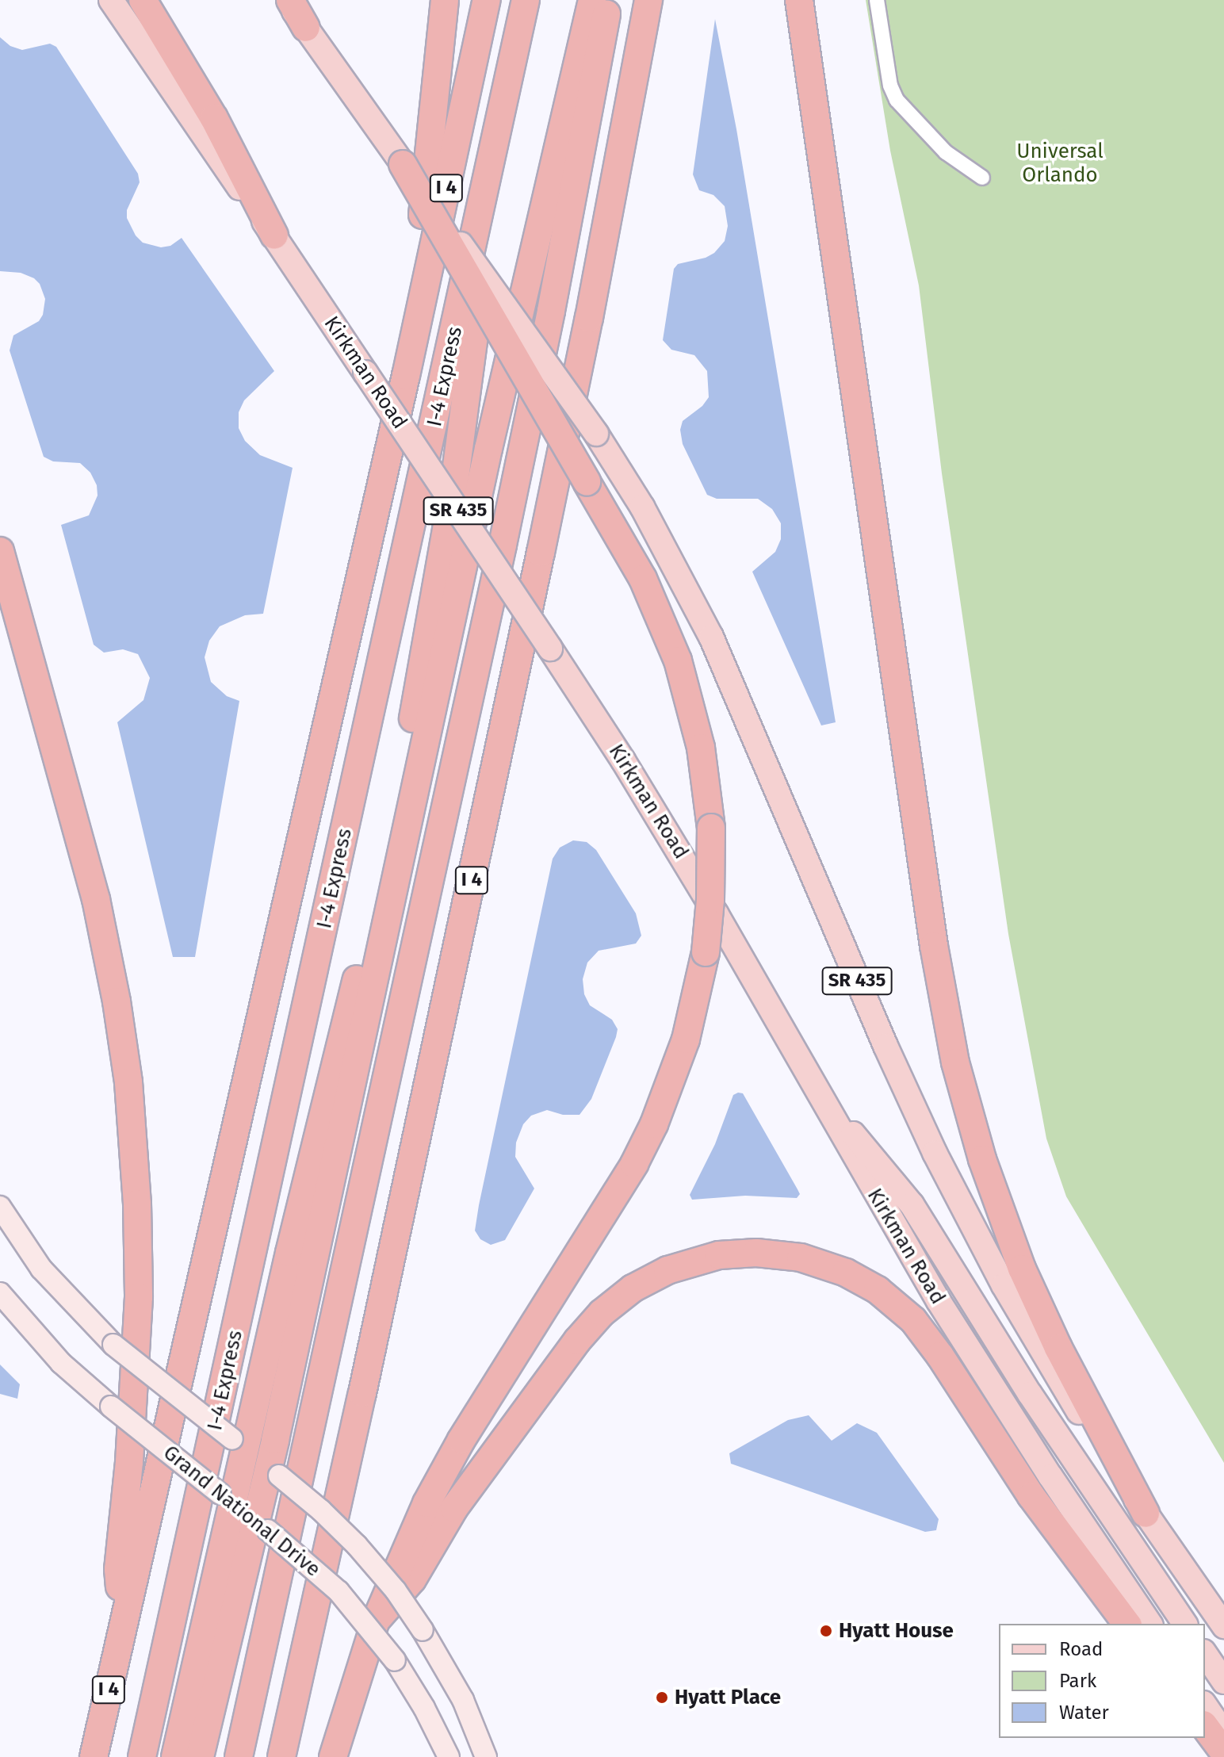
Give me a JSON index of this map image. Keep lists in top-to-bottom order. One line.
{"streets":{"highway":["I 4","I-4 Express"],"main road":["Kirkman Road","SR 435"],"street":["Grand National Drive"]},"parks":["Universal Orlando"],"places":["Hyatt House","Hyatt Place"],"legend":["Road","Park","Water"]}
